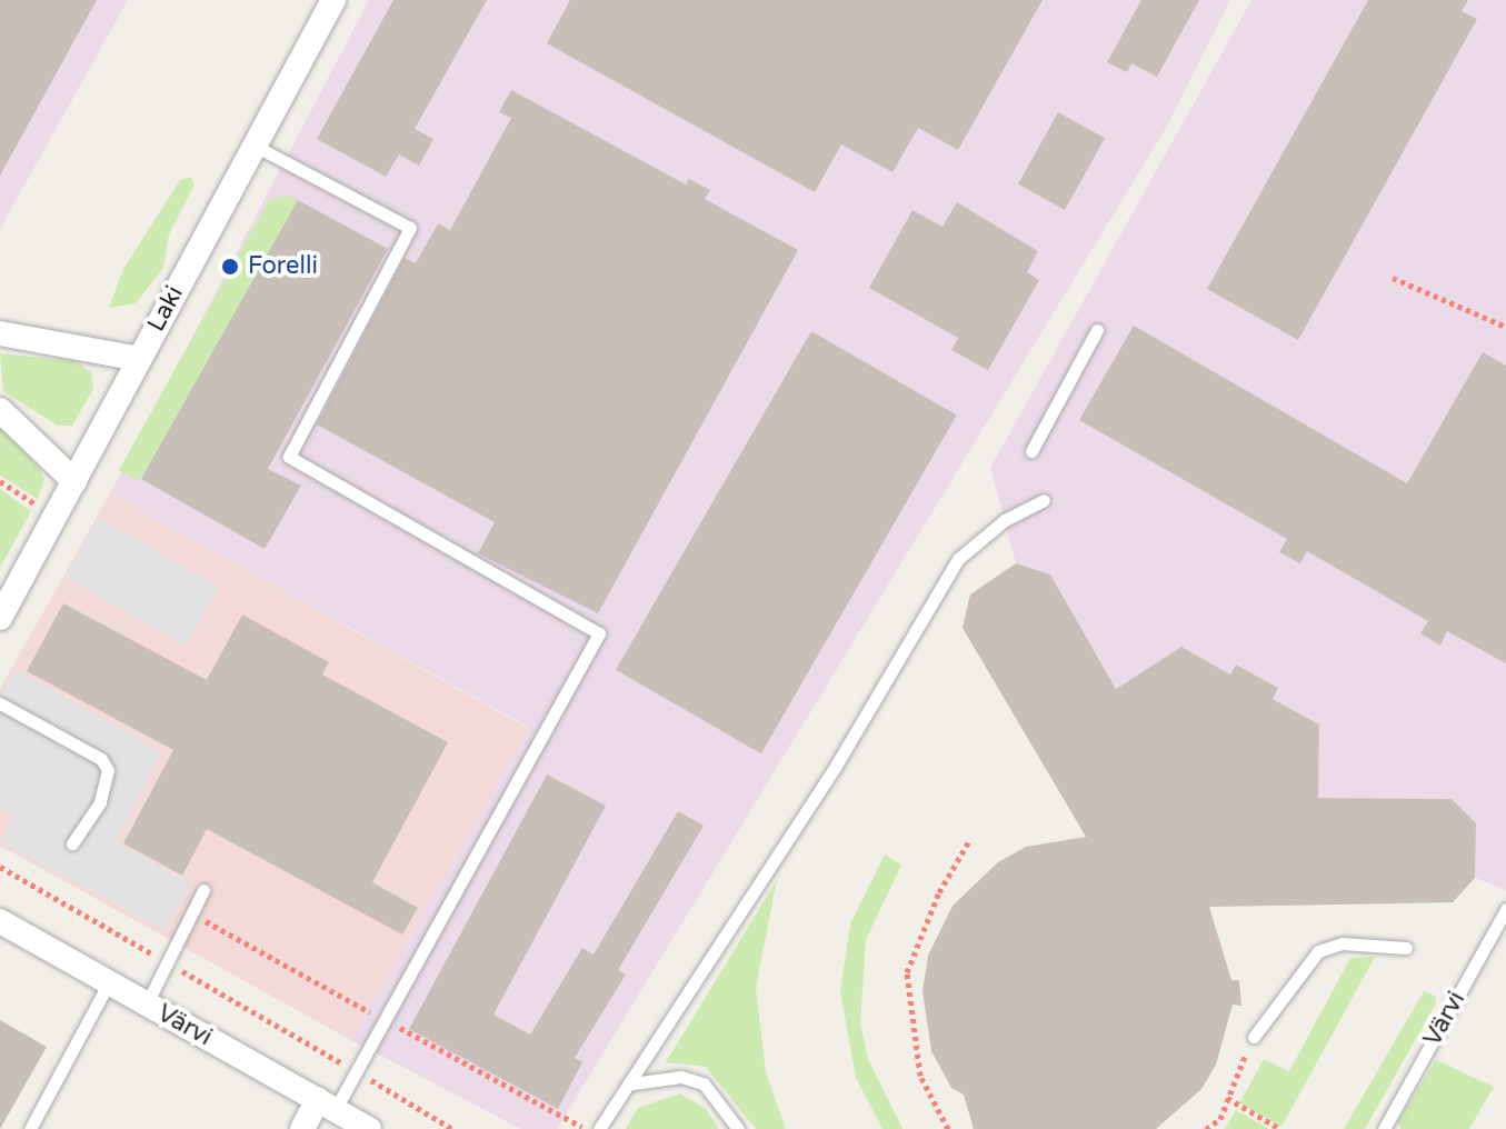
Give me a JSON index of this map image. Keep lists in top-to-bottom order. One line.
{"streets":{"street":["Laki","Värvi"]},"places":["Forelli"]}
